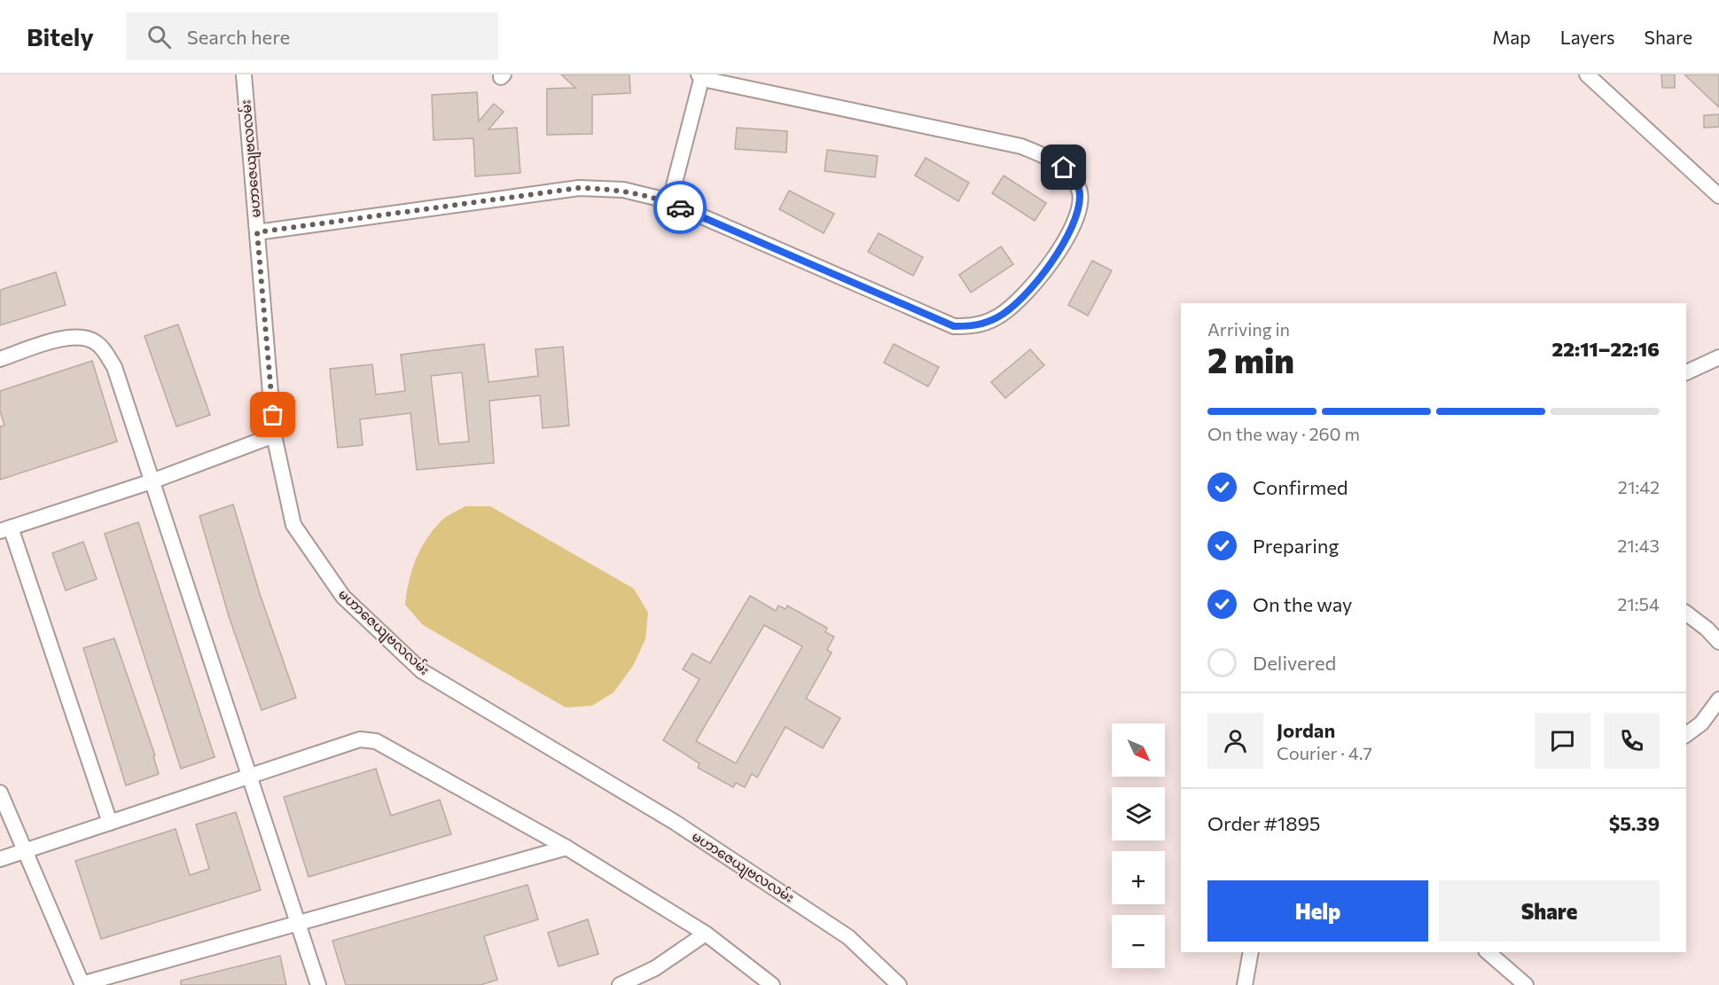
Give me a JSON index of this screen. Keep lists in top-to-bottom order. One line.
{"streets":{"street":["မဟာဇေယျဗလလမ်း"]},"north":"bottom right","page":{"header":"Bitely","search":"Search here","nav":["Map","Layers","Share"],"heading":["2 min","Arriving in","22:11–22:16"],"panel":["Jordan","Courier · 4.7","Order #1895","$5.39"],"bar":"On the way · 260 m","list":[["Confirmed","21:42"],["Preparing","21:43"],["On the way","21:54"],"Delivered"],"map_buttons":["+","−"],"buttons":["Help","Share"]}}
